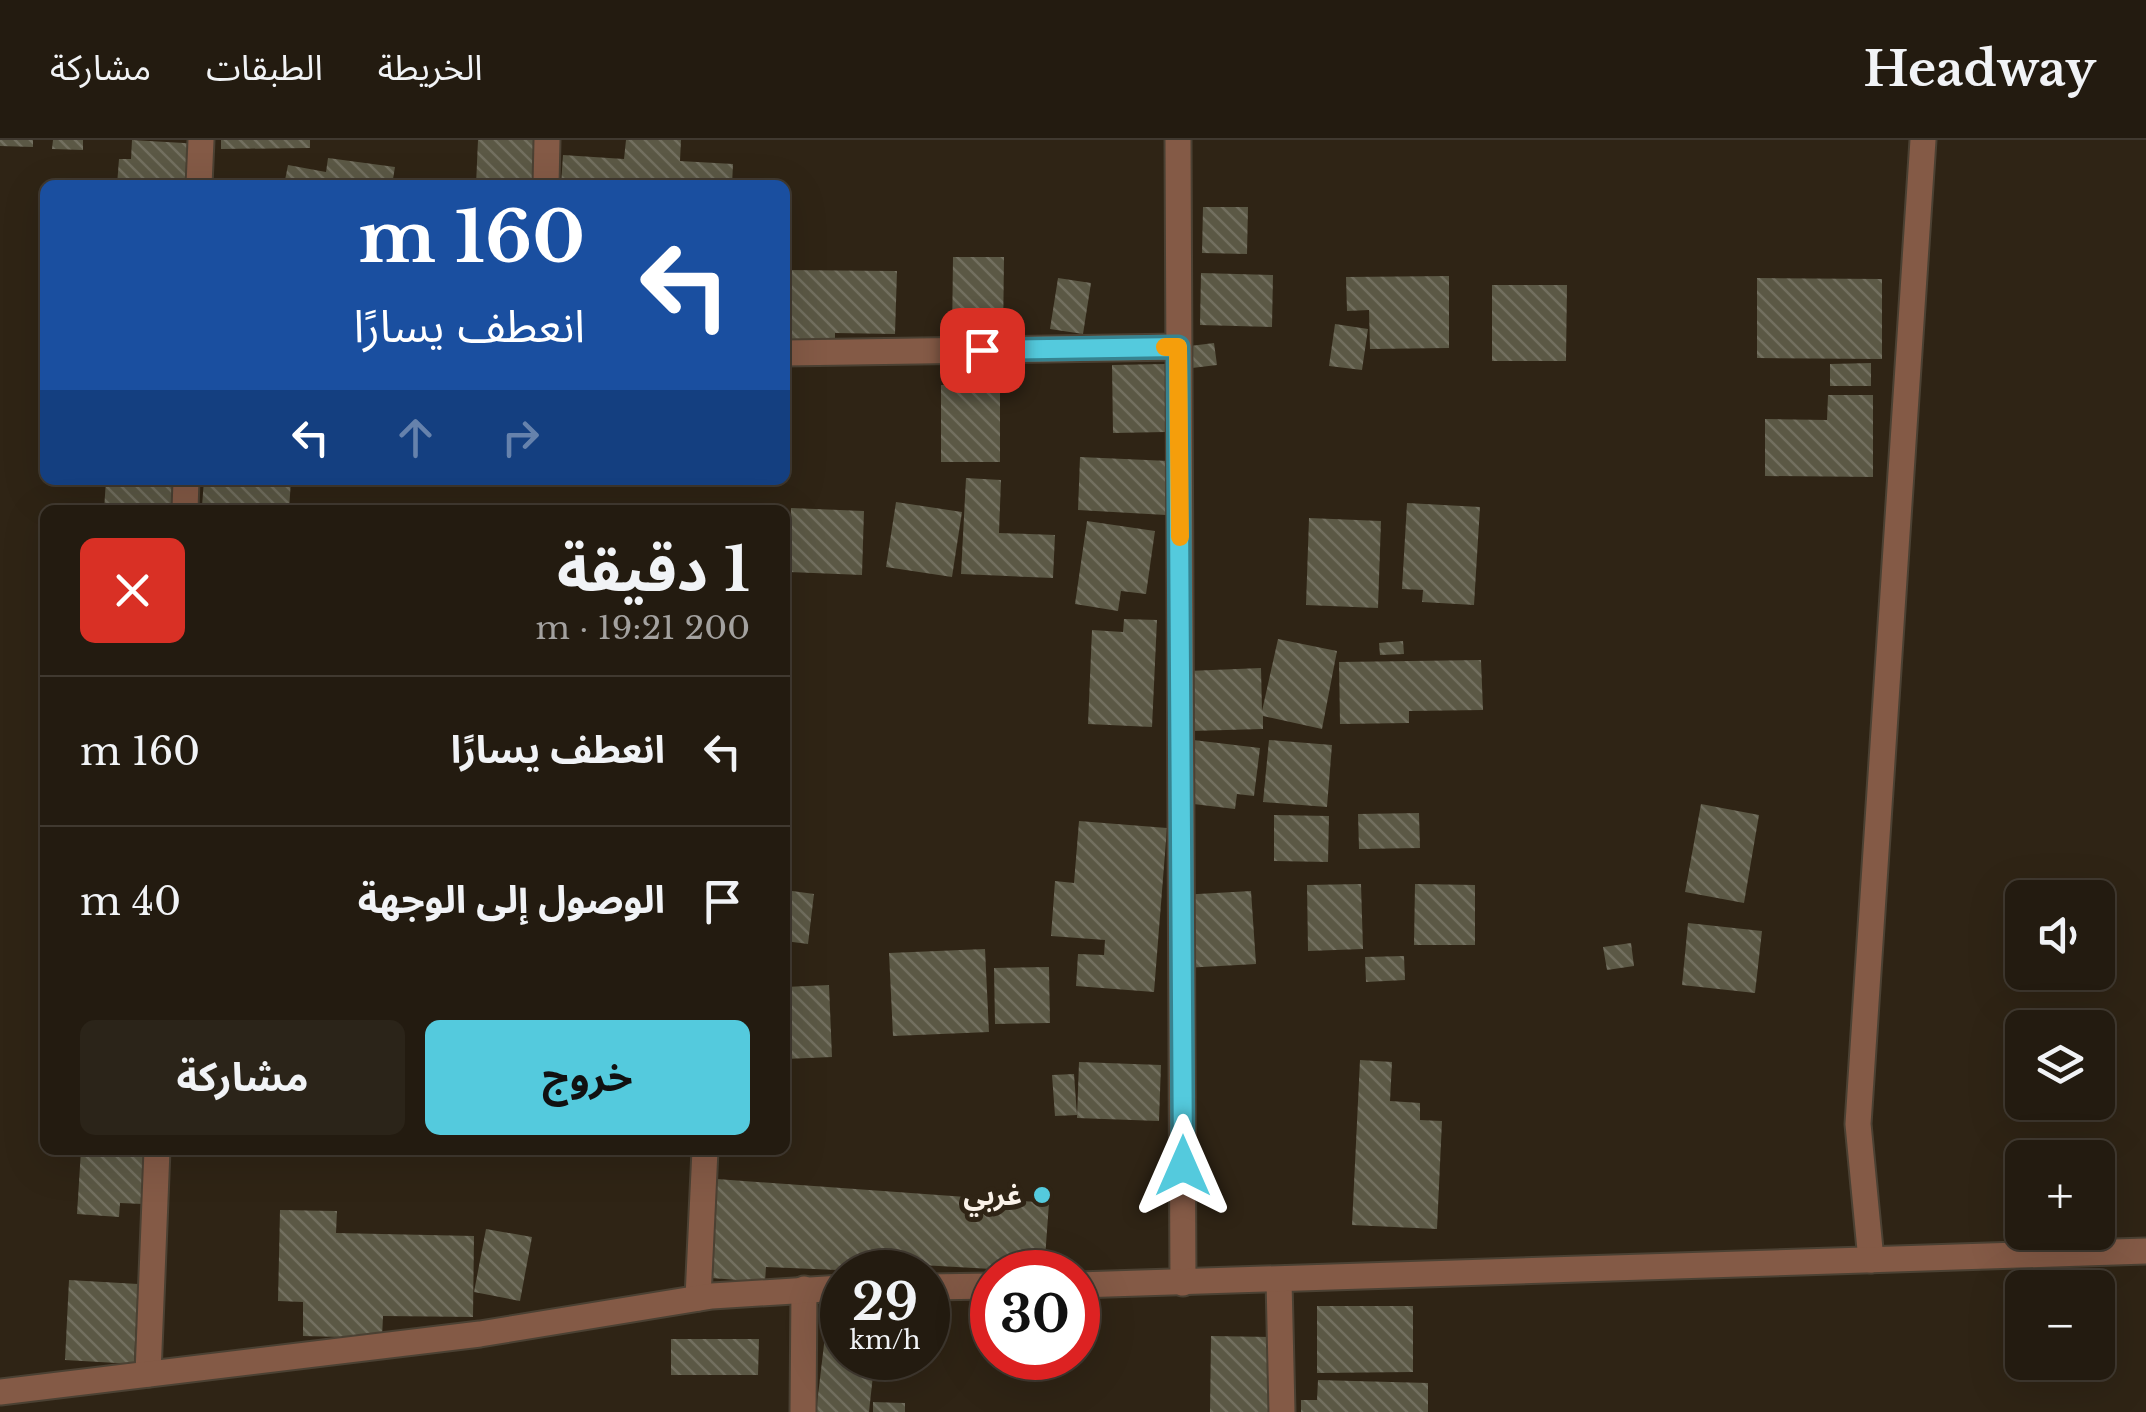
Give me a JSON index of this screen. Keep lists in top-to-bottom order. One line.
{"places":["غربي"],"page":{"header":"Headway","nav":["الخريطة","الطبقات","مشاركة"],"turn":["160 m","انعطف يسارًا"],"heading":["1 دقيقة","200 m · 19:21"],"list":[{"name":"انعطف يسارًا","value":"160 m"},{"name":"الوصول إلى الوجهة","value":"40 m"}],"map_buttons":["+","−"],"buttons":["خروج","مشاركة"],"speed":"29 km/h","limit":"30"}}
